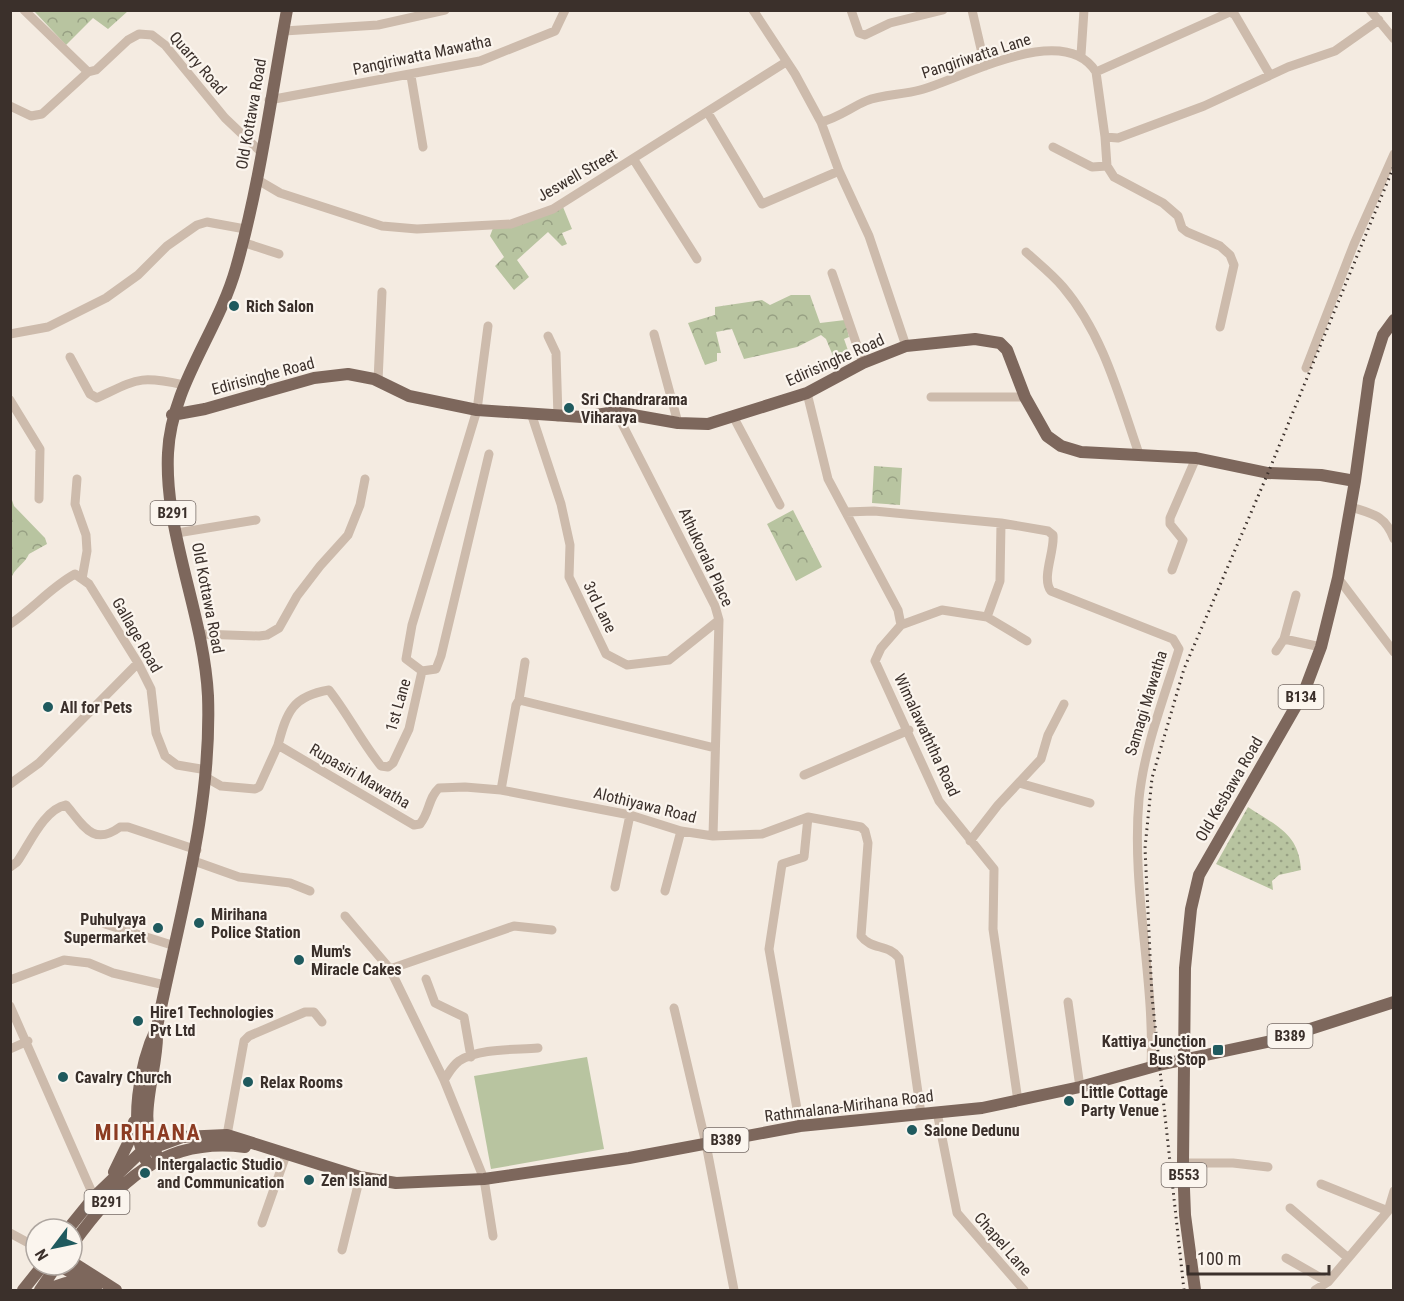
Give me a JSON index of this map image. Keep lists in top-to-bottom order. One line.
{"streets":{"main road":["Old Kottawa Road","Edirisinghe Road","B291","B134","Old Kesbawa Road","B389","Rathmalana-Mirihana Road","B553"],"street":["Pangiriwatta Mawatha","Pangiriwatta Lane","Quarry Road","Jeswell Street","Athukorala Place","3rd Lane","Gallage Road","Samagi Mawatha","1st Lane","Wimalawaththa Road","Rupasiri Mawatha","Alothiyawa Road","Chapel Lane"]},"crossings":[["Pangiriwatta Mawatha","Old Kottawa Road"],["Quarry Road","Old Kottawa Road"],["Old Kottawa Road","Jeswell Street"],["Old Kottawa Road","Edirisinghe Road"],["Old Kottawa Road","B291"],["Old Kottawa Road","Gallage Road"],["Old Kottawa Road","Rathmalana-Mirihana Road"],["Edirisinghe Road","Athukorala Place"],["Edirisinghe Road","3rd Lane"],["Edirisinghe Road","1st Lane"],["Edirisinghe Road","Old Kesbawa Road"],["B291","Rathmalana-Mirihana Road"],["Athukorala Place","3rd Lane"],["Athukorala Place","Alothiyawa Road"],["Samagi Mawatha","Rathmalana-Mirihana Road"],["1st Lane","Rupasiri Mawatha"],["Wimalawaththa Road","Rathmalana-Mirihana Road"],["Rupasiri Mawatha","Alothiyawa Road"],["Old Kesbawa Road","B389"],["Old Kesbawa Road","Rathmalana-Mirihana Road"],["B389","Rathmalana-Mirihana Road"],["Rathmalana-Mirihana Road","Chapel Lane"]],"districts":["MIRIHANA"],"places":{"other":["Rich Salon","Sri Chandrarama Viharaya","All for Pets","Mirihana Police Station","Puhulyaya Supermarket","Mum's Miracle Cakes","Hire1 Technologies Pvt Ltd","Cavalry Church","Relax Rooms","Little Cottage Party Venue","Salone Dedunu","Intergalactic Studio and Communication","Zen Island"],"transit":["Kattiya Junction Bus Stop"]},"scale_bar":"100 m","north":"bottom left"}
